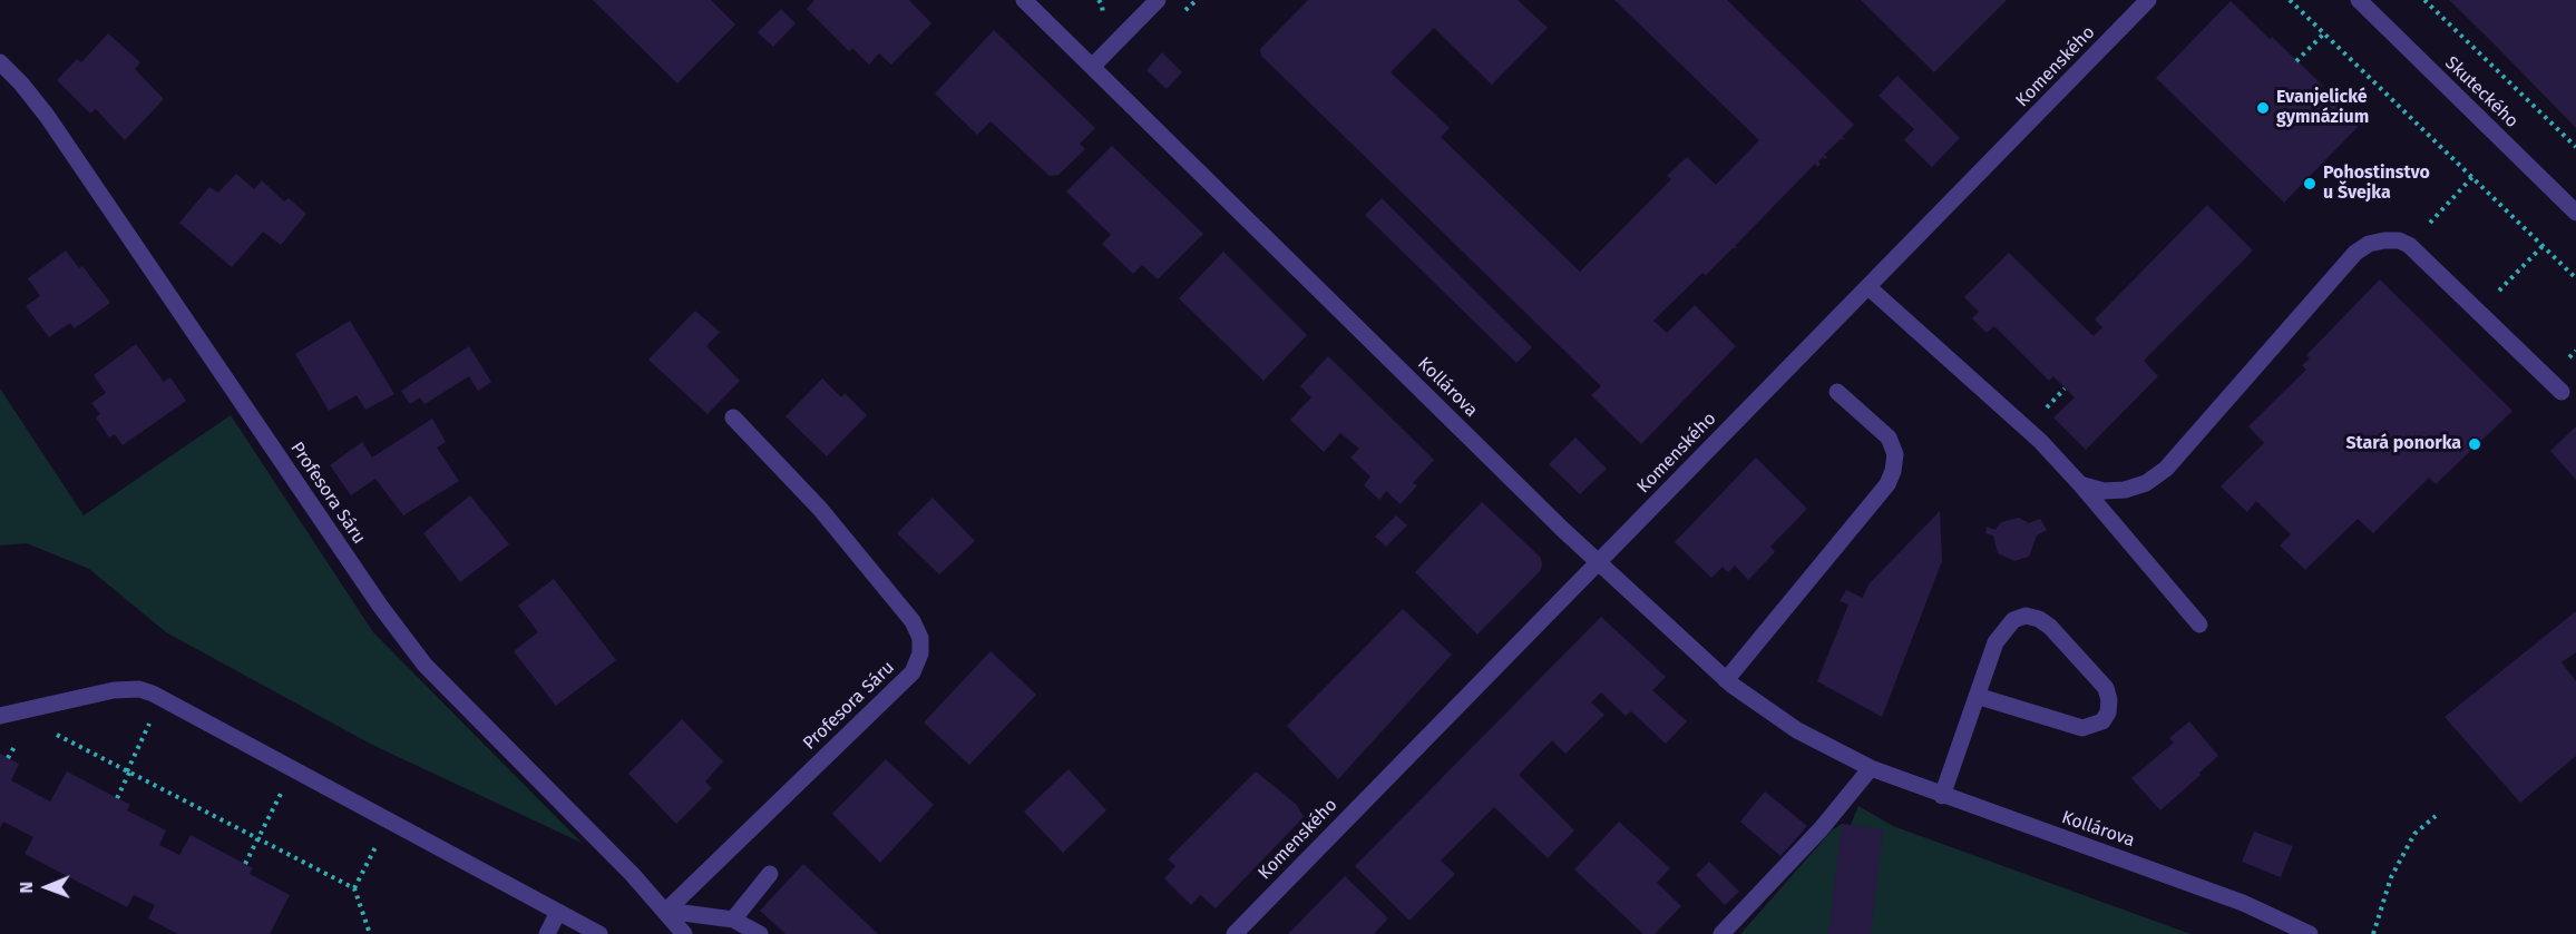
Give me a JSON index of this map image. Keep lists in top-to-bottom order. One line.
{"streets":{"street":["Komenského","Skuteckého","Kollárova","Profesora Sáru"]},"crossings":[["Komenského","Kollárova"]],"places":["Evanjelické gymnázium","Pohostinstvo u Švejka","Stará ponorka"],"north":"left"}
